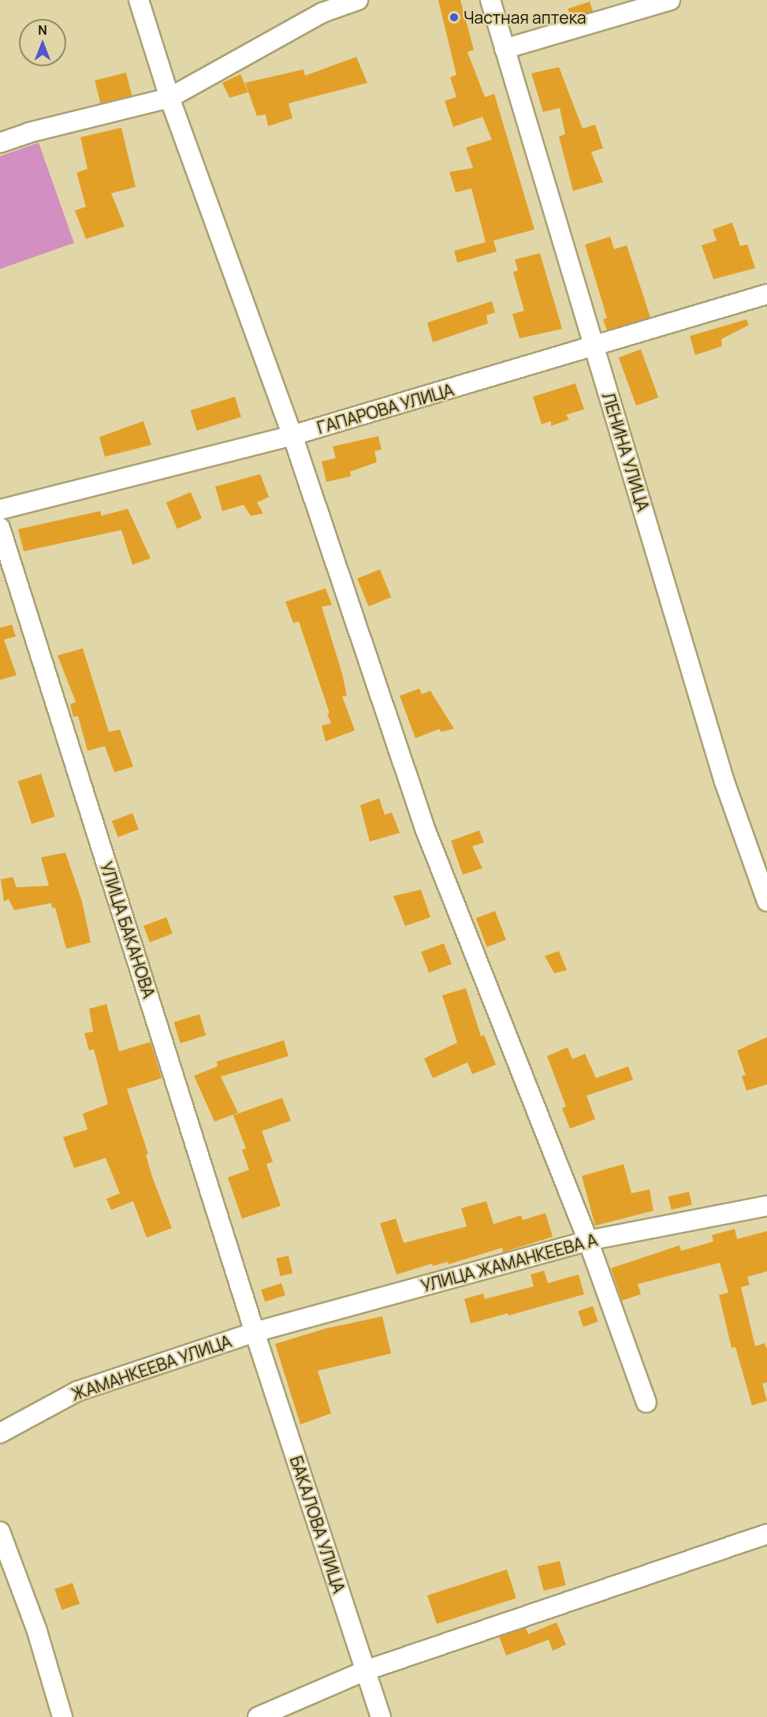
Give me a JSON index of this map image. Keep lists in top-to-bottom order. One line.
{"streets":{"street":["ГАПАРОВА УЛИЦА","ЛЕНИНА УЛИЦА","УЛИЦА БАКАНОВА","УЛИЦА ЖАМАНКЕЕВА А","ЖАМАНКЕЕВА УЛИЦА","БАКАЛОВА УЛИЦА"]},"crossings":[["ГАПАРОВА УЛИЦА","ЛЕНИНА УЛИЦА"],["УЛИЦА БАКАНОВА","УЛИЦА ЖАМАНКЕЕВА А"],["УЛИЦА БАКАНОВА","ЖАМАНКЕЕВА УЛИЦА"],["УЛИЦА БАКАНОВА","БАКАЛОВА УЛИЦА"],["УЛИЦА ЖАМАНКЕЕВА А","ЖАМАНКЕЕВА УЛИЦА"],["УЛИЦА ЖАМАНКЕЕВА А","БАКАЛОВА УЛИЦА"],["ЖАМАНКЕЕВА УЛИЦА","БАКАЛОВА УЛИЦА"]],"places":["Частная аптека"],"north":"top"}
